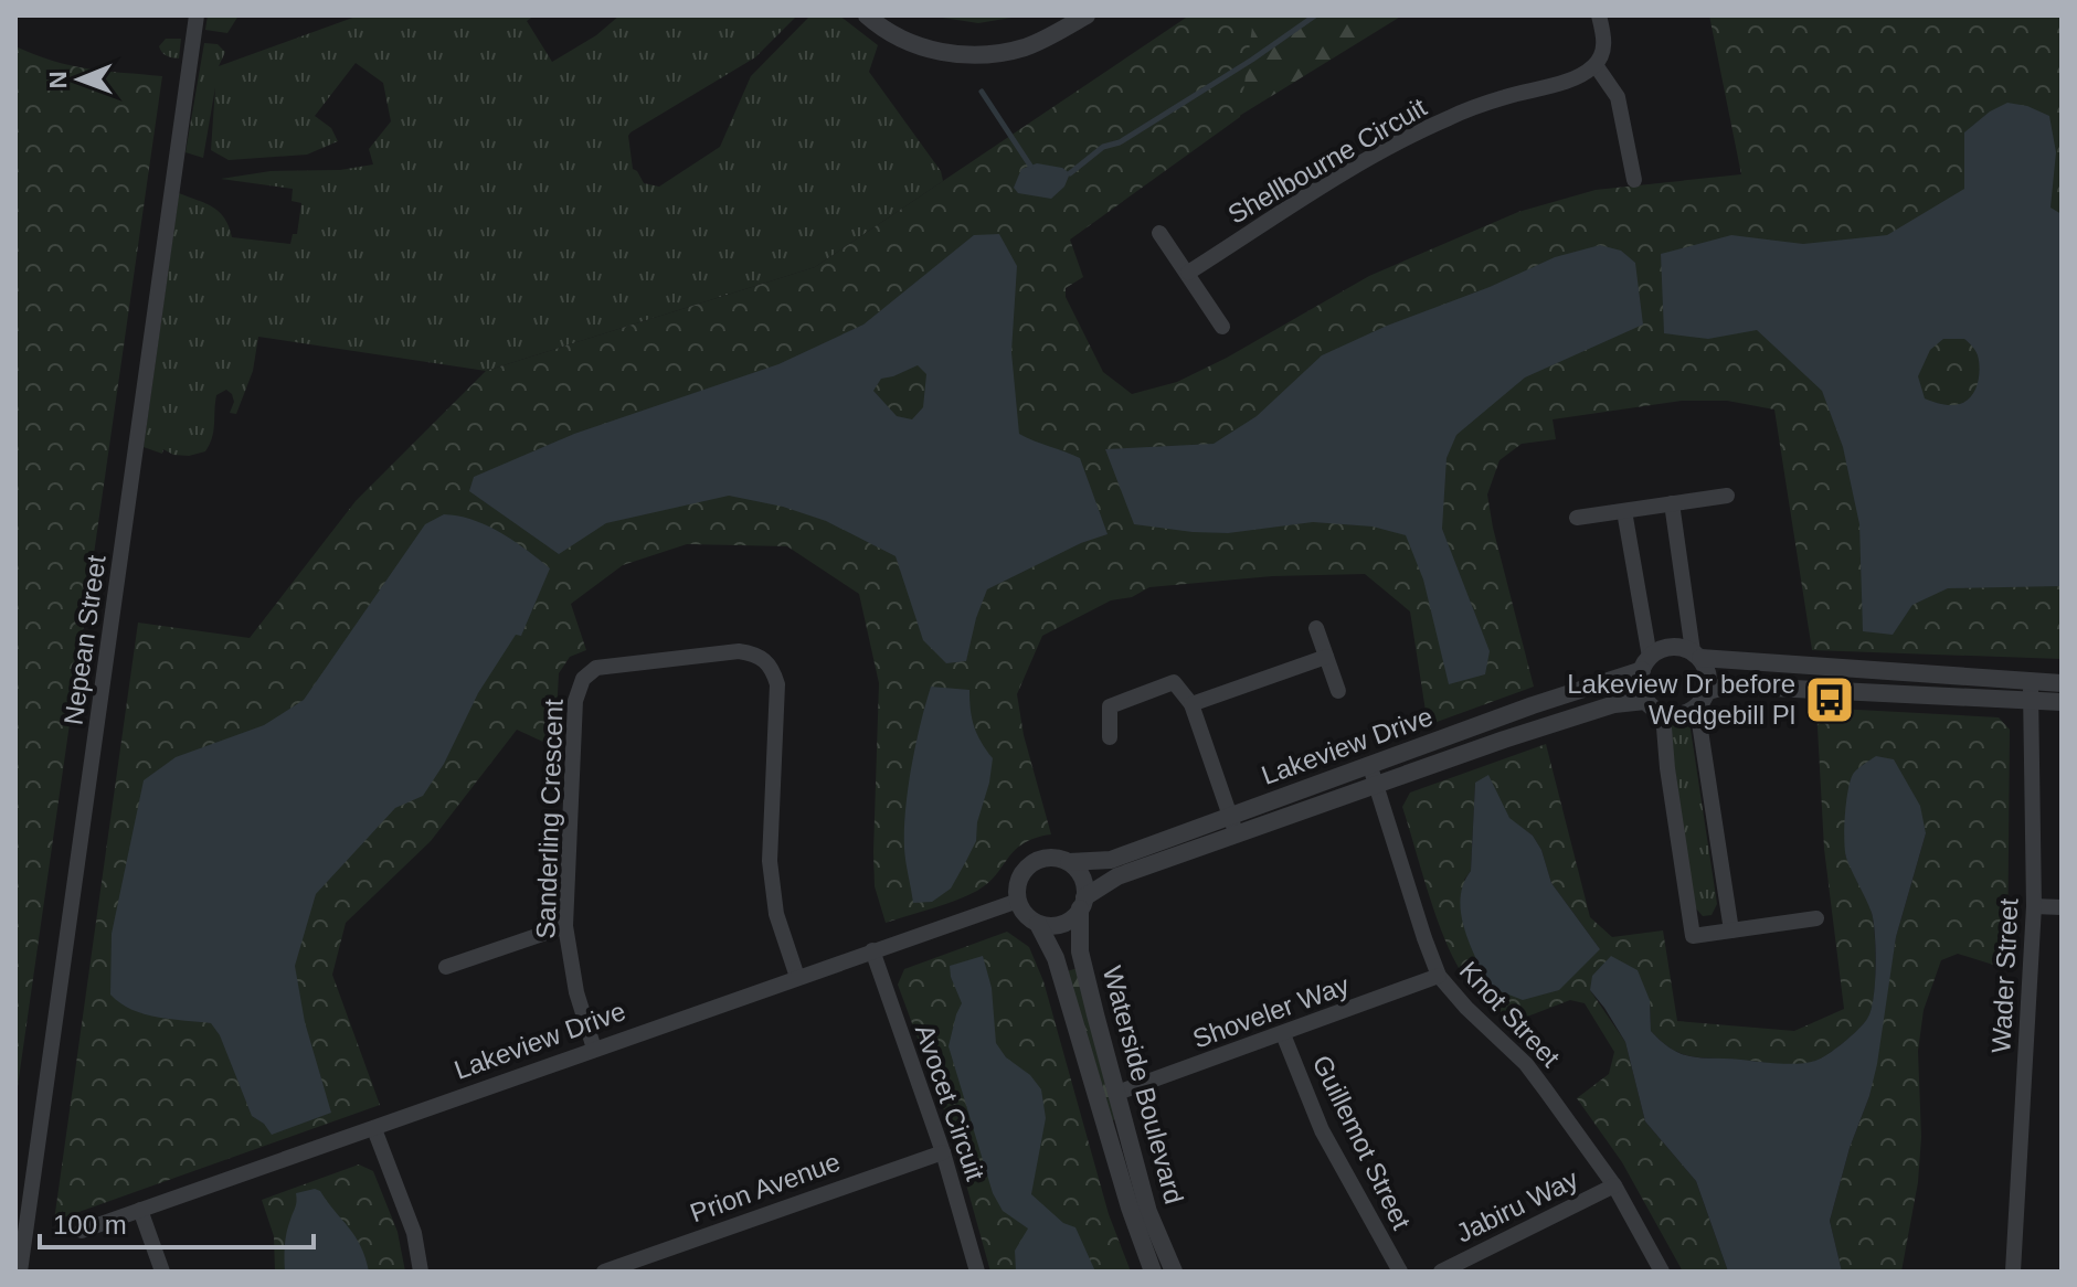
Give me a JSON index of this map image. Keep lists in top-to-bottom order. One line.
{"streets":{"street":["Shellbourne Circuit","Nepean Street","Lakeview Drive","Sanderling Crescent","Wader Street","Shoveler Way","Knot Street","Waterside Boulevard","Avocet Circuit","Guillemot Street","Prion Avenue","Jabiru Way"]},"crossings":[["Lakeview Drive","Sanderling Crescent"],["Lakeview Drive","Knot Street"],["Lakeview Drive","Waterside Boulevard"],["Lakeview Drive","Avocet Circuit"],["Shoveler Way","Knot Street"],["Shoveler Way","Waterside Boulevard"],["Shoveler Way","Guillemot Street"],["Knot Street","Jabiru Way"],["Avocet Circuit","Prion Avenue"]],"places":{"bus stop":["Lakeview Dr before Wedgebill Pl"]},"scale_bar":"100 m","north":"left"}
